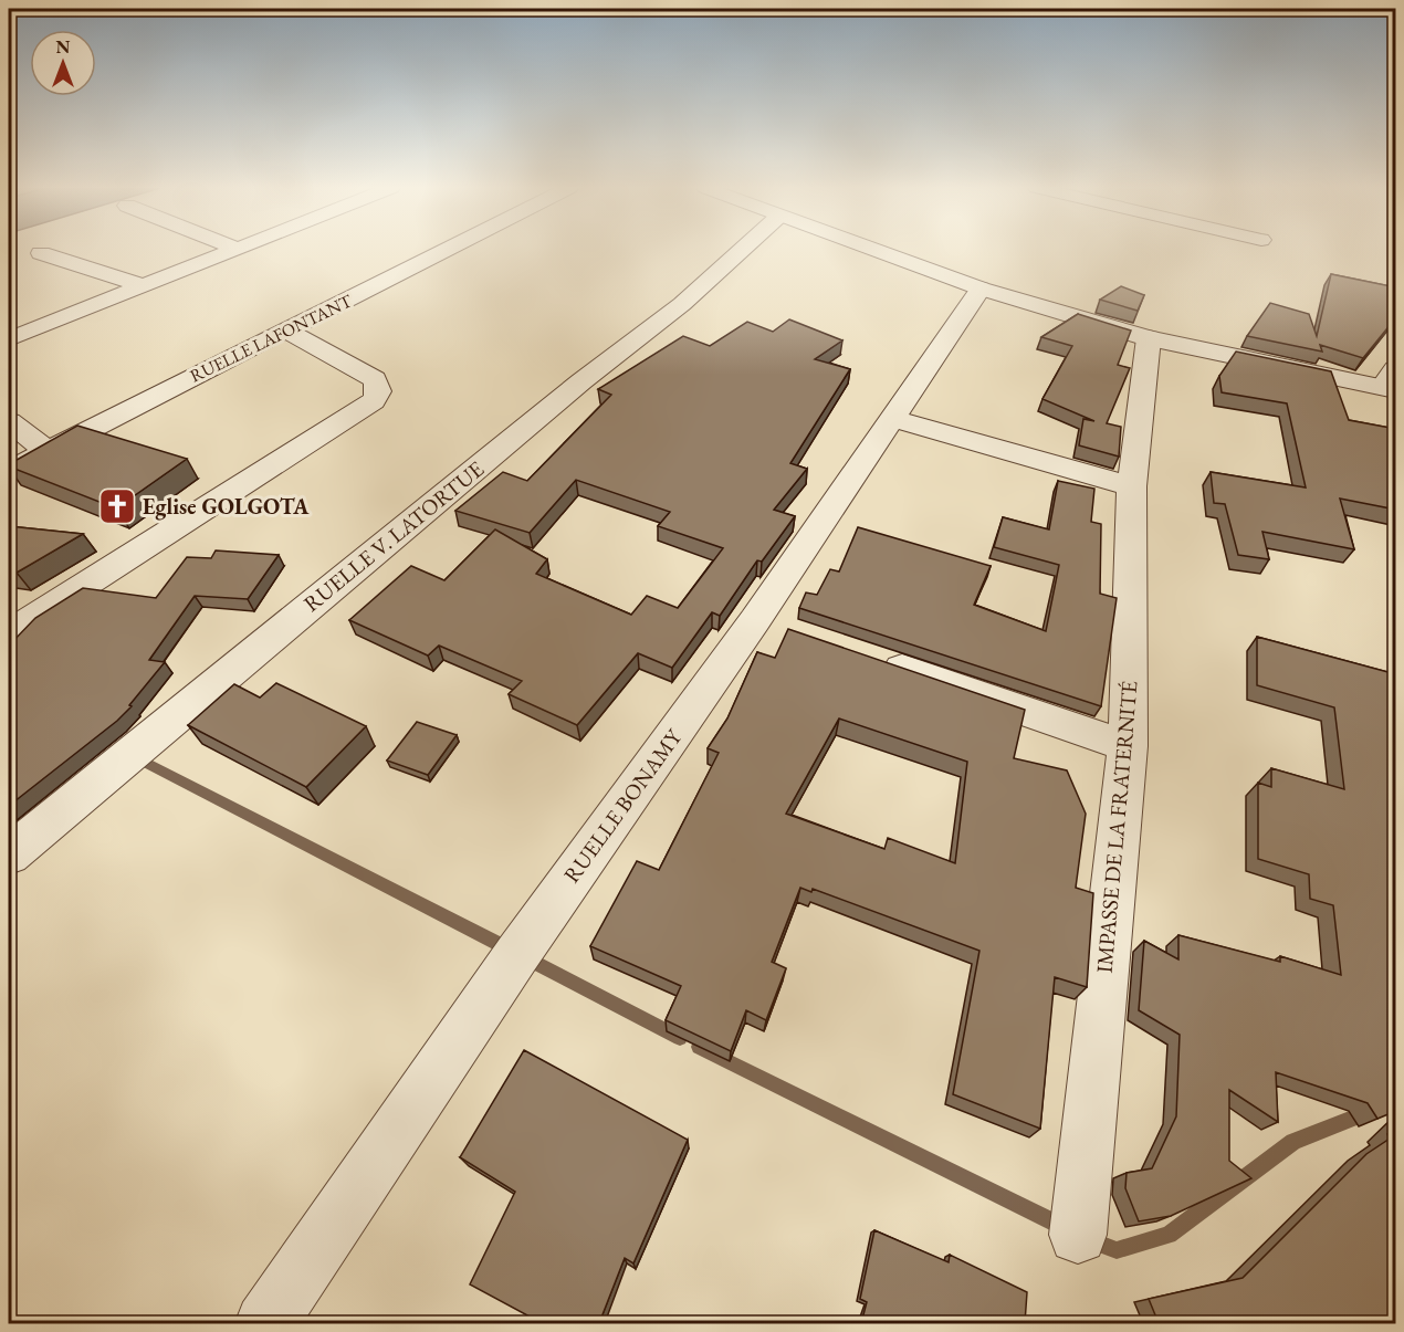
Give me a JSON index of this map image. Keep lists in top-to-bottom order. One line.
{"streets":{"street":["RUELLE LAFONTANT","RUELLE V. LATORTUE","RUELLE BONAMY","IMPASSE DE LA FRATERNITÉ"]},"places":{"church":["Eglise GOLGOTA"]},"north":"top"}
